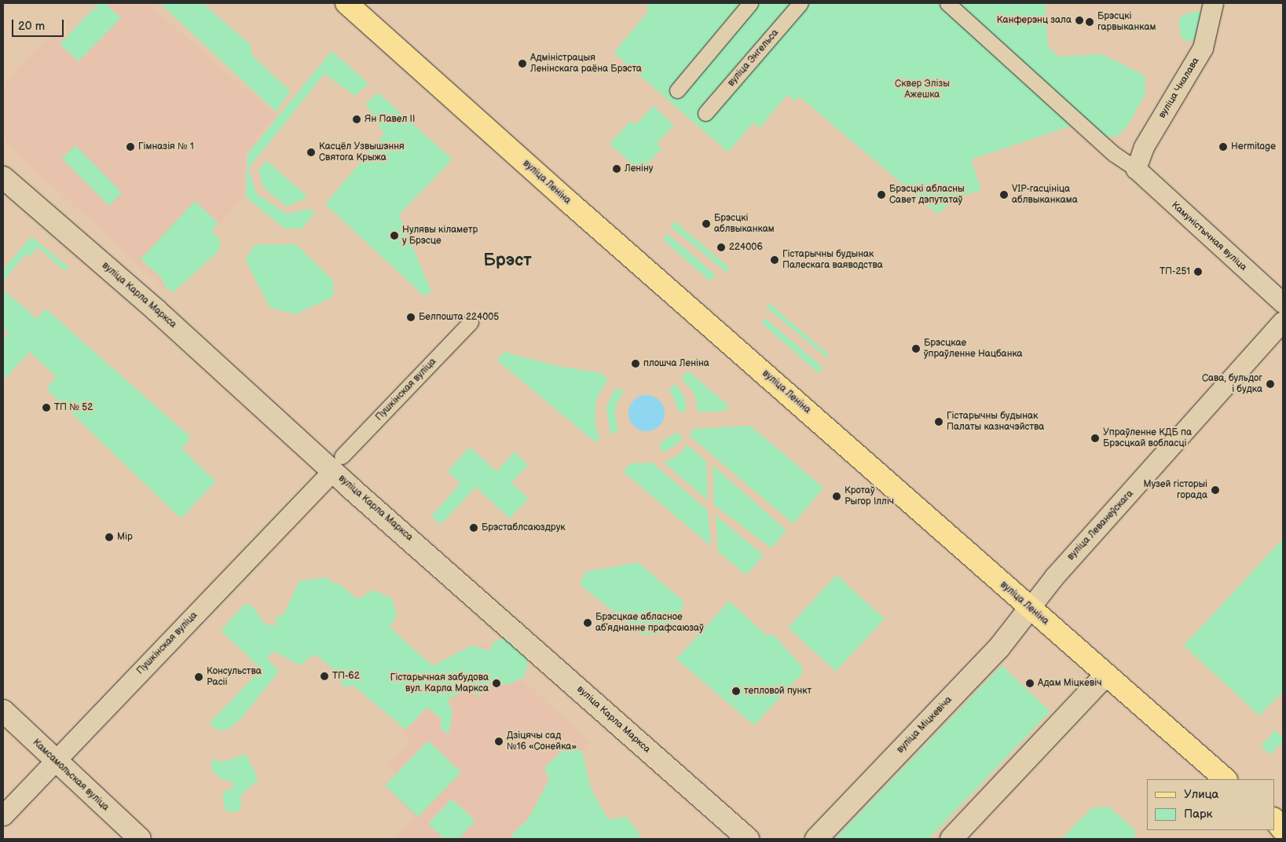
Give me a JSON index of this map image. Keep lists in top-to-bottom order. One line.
{"streets":{"main road":["вуліца Леніна","вуліца Карла Маркса","вуліца Міцкевіча","Камсамольская вуліца"],"street":["вуліца Энгельса","вуліца Чкалава","Камуністычная вуліца","Пушкінская вуліца","вуліца Леванеўскага"]},"crossings":[["вуліца Чкалава","Камуністычная вуліца"],["вуліца Леніна","вуліца Леванеўскага"],["вуліца Леніна","вуліца Міцкевіча"],["вуліца Карла Маркса","Пушкінская вуліца"],["Пушкінская вуліца","Камсамольская вуліца"],["вуліца Леванеўскага","вуліца Міцкевіча"]],"districts":["Брэст"],"parks":["Сквер Элізы Ажешка"],"places":["Канферэнц зала","Брэсцкі гарвыканкам","Адміністрацыя Ленінскага раёна Брэста","Ян Павел ІІ","Гімназія № 1","Hermitage","Касцёл Узвышэння Святога Крыжа","Леніну","Брэсцкі абласны Савет дэпутатаў","VIP-гасцініца аблвыканкама","Брэсцкі аблвыканкам","Нулявы кіламетр у Брэсце","224006","Гістарычны будынак Палескага ваяводства","ТП-251","Белпошта 224005","Брэсцкае ўпраўленне Нацбанка","плошча Леніна","Сава, бульдог і будка","ТП № 52","Гістарычны будынак Палаты казначэйства","Упраўленне КДБ па Брэсцкай вобласці","Музей гісторыі горада","Кротаў Рыгор Ілліч","Брэстаблсаюздрук","Мір","Брэсцкае абласное абʼяднанне прафсаюзаў","ТП-62","Консульства Расіі","Гістарычная забудова вул. Карла Маркса","Адам Міцкевіч","тепловой пункт","Дзіцячы сад №16 «Сонейка»"],"legend":["Улица","Парк"],"scale_bar":"20 m"}
